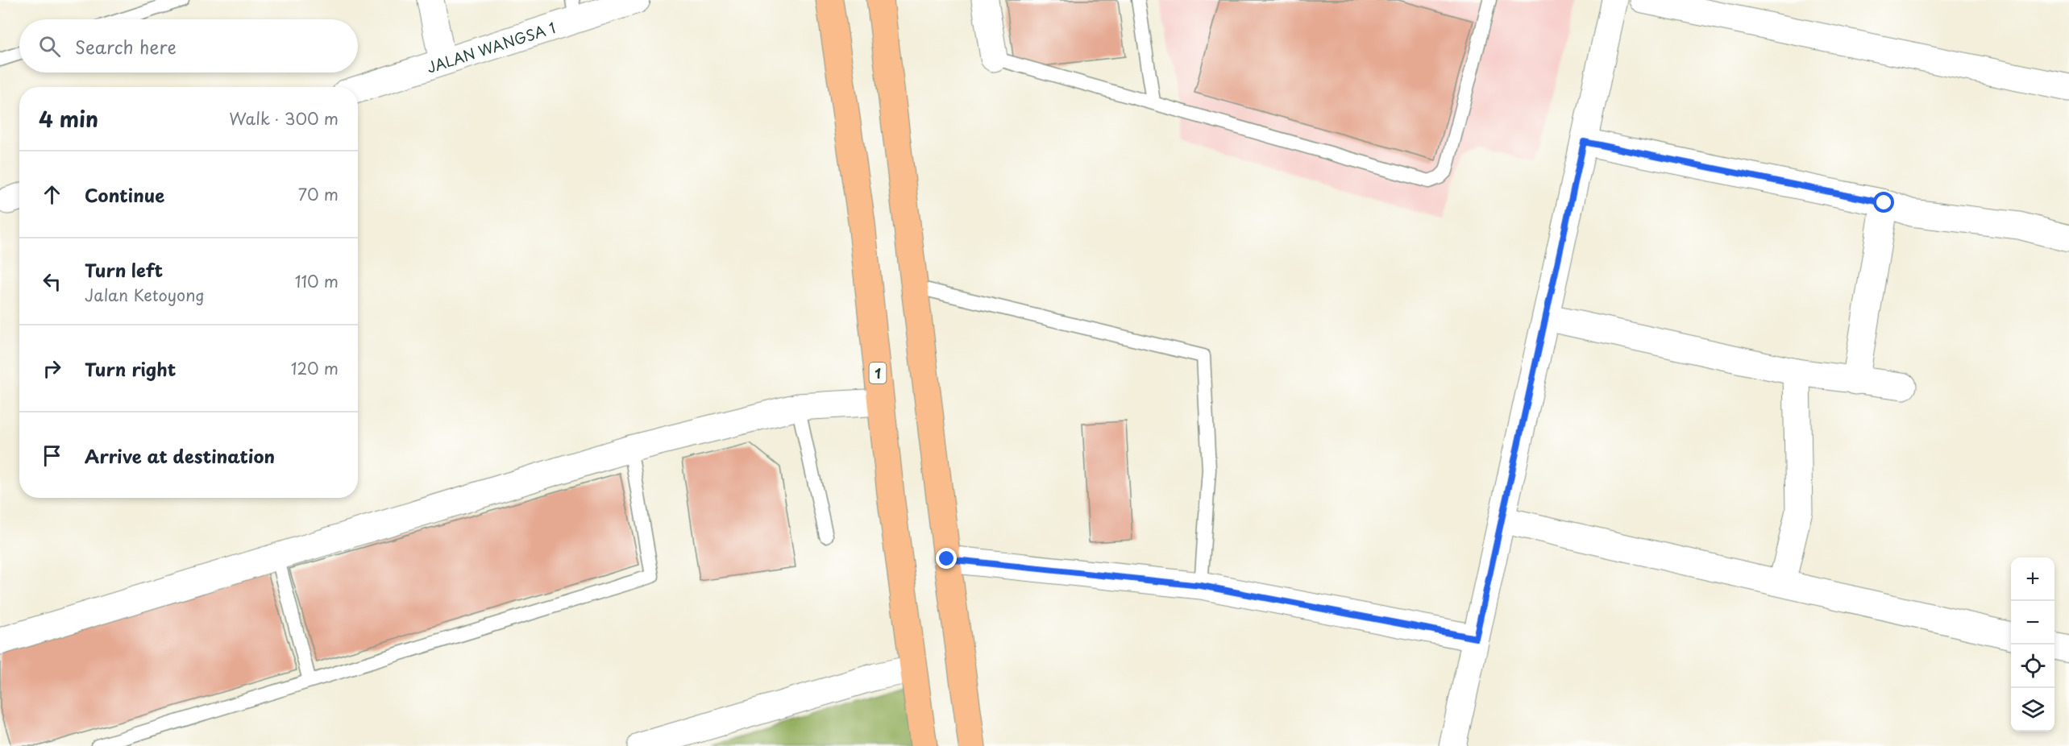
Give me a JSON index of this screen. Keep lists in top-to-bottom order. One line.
{"streets":{"main road":["1"],"street":["JALAN WANGSA 1"]},"page":{"search":"Search here","heading":["4 min","Walk · 300 m"],"list":[["Continue","70 m"],["Turn left","Jalan Ketoyong","110 m"],["Turn right","120 m"],"Arrive at destination"],"map_buttons":["+","−"]}}
